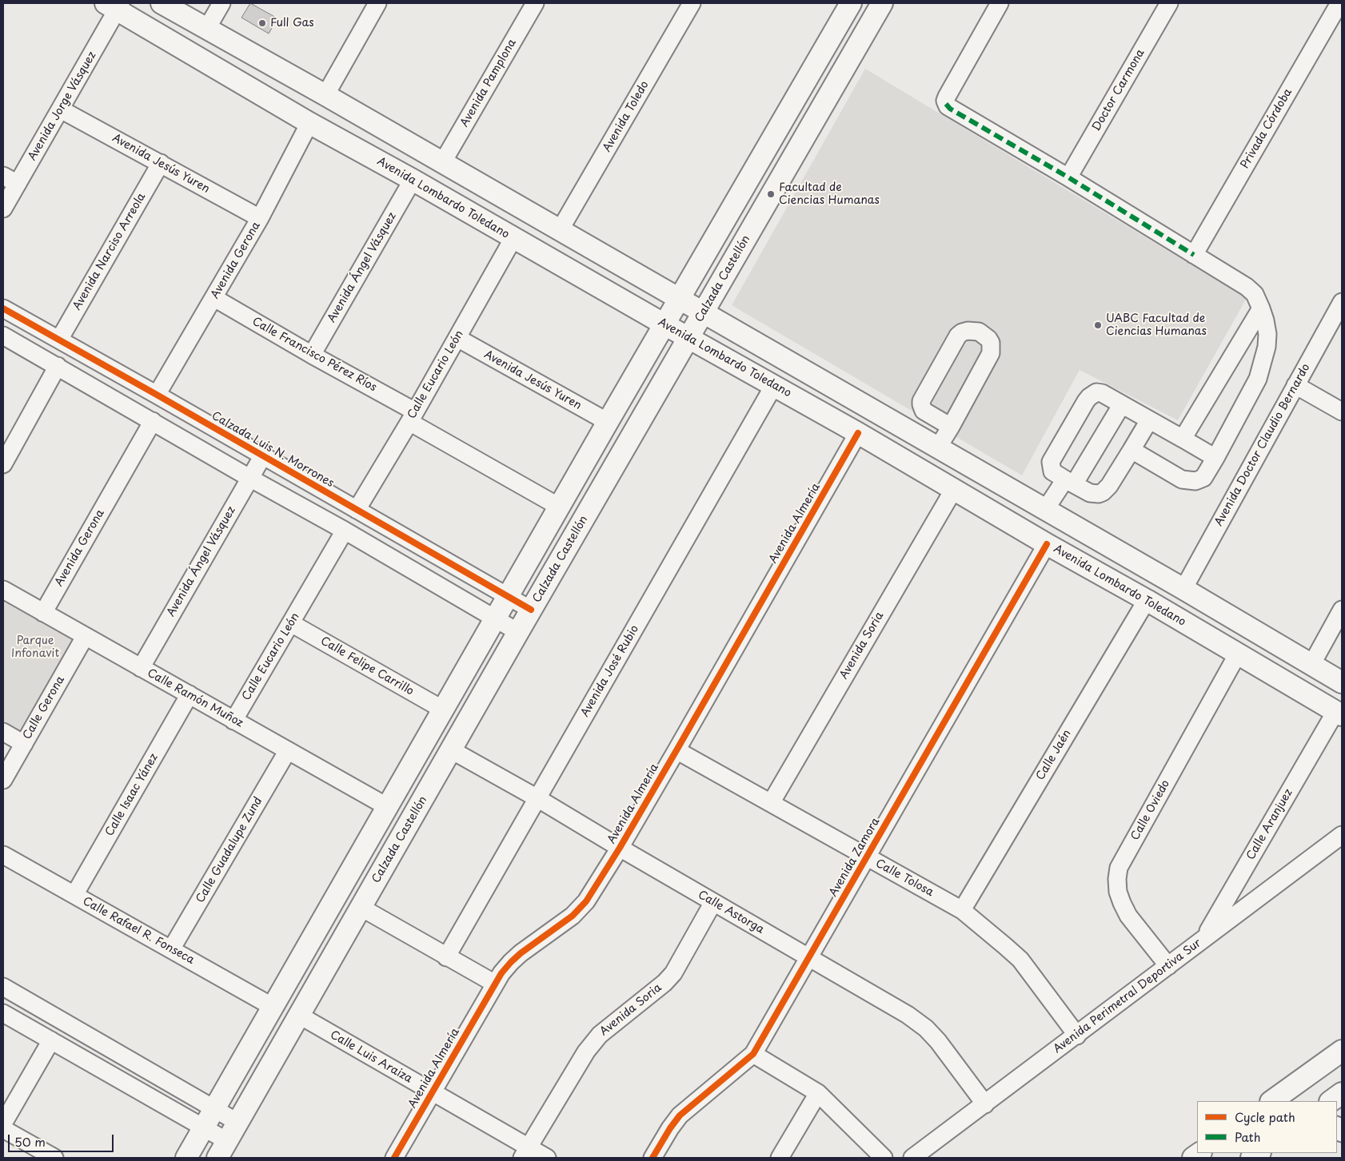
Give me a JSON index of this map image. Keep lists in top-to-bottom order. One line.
{"streets":{"main road":["Avenida Lombardo Toledano","Calzada Castellón"],"street":["Avenida Pamplona","Doctor Carmona","Avenida Jorge Vásquez","Avenida Toledo","Privada Córdoba","Avenida Jesús Yuren","Avenida Narciso Arreola","Avenida Gerona","Avenida Ángel Vásquez","Calle Francisco Pérez Ríos","Calle Eucario León","Avenida Doctor Claudio Bernardo","Calzada Luis N. Morrones","Avenida Almería","Avenida Soria","Calle Felipe Carrillo","Avenida José Rubio","Calle Ramón Muñoz","Calle Gerona","Calle Jaén","Calle Isaac Yánez","Calle Oviedo","Calle Aranjuez","Calle Guadalupe Zund","Avenida Zamora","Calle Tolosa","Calle Astorga","Calle Rafael R. Fonseca","Avenida Perimetral Deportiva Sur","Calle Luis Araiza"]},"crossings":[["Avenida Jorge Vásquez","Avenida Jesús Yuren"],["Avenida Jorge Vásquez","Avenida Lombardo Toledano"],["Avenida Jesús Yuren","Avenida Narciso Arreola"],["Avenida Jesús Yuren","Avenida Gerona"],["Avenida Jesús Yuren","Calle Eucario León"],["Avenida Lombardo Toledano","Avenida Gerona"],["Avenida Lombardo Toledano","Avenida Ángel Vásquez"],["Avenida Lombardo Toledano","Calzada Castellón"],["Avenida Lombardo Toledano","Calle Eucario León"],["Avenida Lombardo Toledano","Avenida Almería"],["Avenida Lombardo Toledano","Avenida Soria"],["Avenida Lombardo Toledano","Avenida José Rubio"],["Avenida Lombardo Toledano","Calle Jaén"],["Avenida Lombardo Toledano","Calle Oviedo"],["Avenida Lombardo Toledano","Calle Aranjuez"],["Avenida Lombardo Toledano","Avenida Zamora"],["Avenida Narciso Arreola","Calzada Luis N. Morrones"],["Avenida Gerona","Calle Francisco Pérez Ríos"],["Avenida Gerona","Calzada Luis N. Morrones"],["Avenida Gerona","Calle Ramón Muñoz"],["Avenida Ángel Vásquez","Calle Francisco Pérez Ríos"],["Avenida Ángel Vásquez","Calzada Luis N. Morrones"],["Avenida Ángel Vásquez","Calle Ramón Muñoz"],["Calzada Castellón","Calzada Luis N. Morrones"],["Calzada Castellón","Calle Astorga"],["Calzada Castellón","Calle Luis Araiza"],["Calle Francisco Pérez Ríos","Calle Eucario León"],["Calle Eucario León","Calzada Luis N. Morrones"],["Calle Eucario León","Calle Felipe Carrillo"],["Calle Eucario León","Calle Ramón Muñoz"],["Avenida Almería","Calle Tolosa"],["Avenida Almería","Calle Astorga"],["Avenida Almería","Calle Luis Araiza"],["Avenida Soria","Calle Tolosa"],["Avenida Soria","Calle Astorga"],["Avenida Soria","Calle Luis Araiza"],["Avenida José Rubio","Calle Astorga"],["Calle Ramón Muñoz","Calle Gerona"],["Calle Ramón Muñoz","Calle Isaac Yánez"],["Calle Ramón Muñoz","Calle Guadalupe Zund"],["Calle Jaén","Calle Tolosa"],["Calle Isaac Yánez","Calle Rafael R. Fonseca"],["Calle Oviedo","Avenida Perimetral Deportiva Sur"],["Calle Aranjuez","Avenida Perimetral Deportiva Sur"],["Calle Guadalupe Zund","Calle Rafael R. Fonseca"],["Avenida Zamora","Calle Tolosa"],["Avenida Zamora","Calle Astorga"],["Calle Tolosa","Avenida Perimetral Deportiva Sur"],["Calle Astorga","Avenida Perimetral Deportiva Sur"]],"parks":["Parque Infonavit"],"places":["Full Gas","Facultad de Ciencias Humanas","UABC Facultad de Ciencias Humanas"],"legend":["Cycle path","Path"],"scale_bar":"50 m"}
